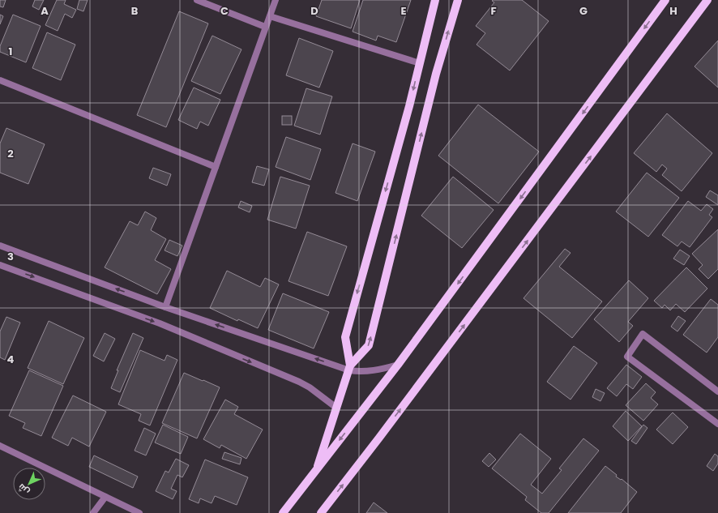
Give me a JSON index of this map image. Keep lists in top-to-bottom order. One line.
{"north":"bottom left","grid":{"columns":["A","B","C","D","E","F","G","H"],"rows":["1","2","3","4"]}}
